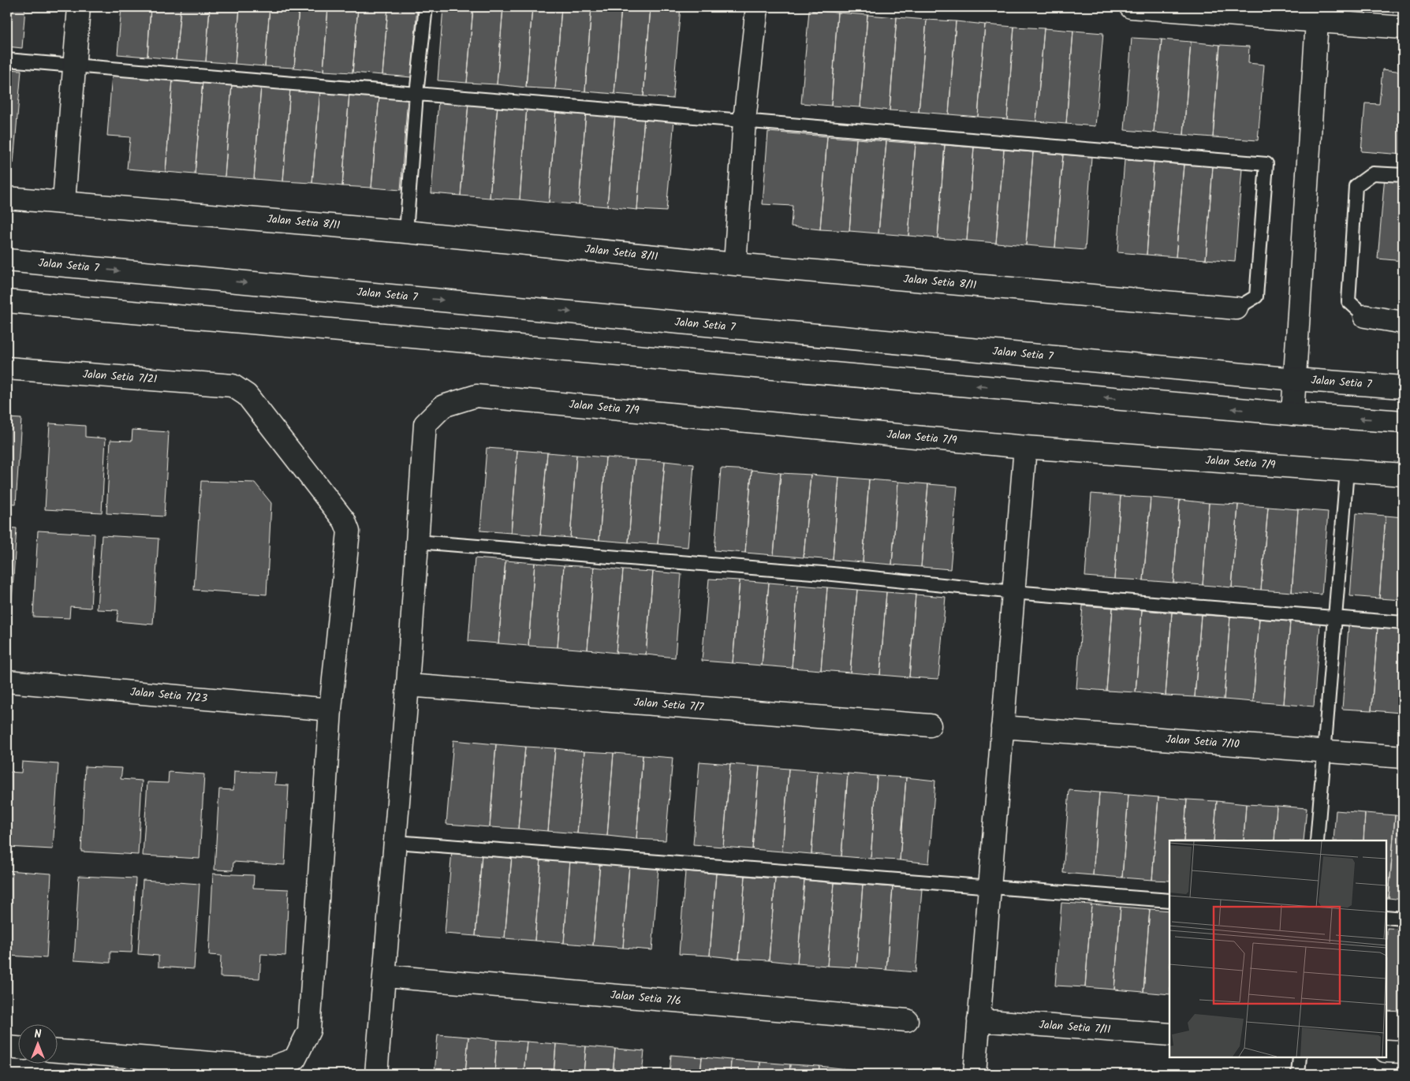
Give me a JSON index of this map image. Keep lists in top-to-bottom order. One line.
{"streets":{"street":["Jalan Setia 8/11","Jalan Setia 7","Jalan Setia 7/21","Jalan Setia 7/9","Jalan Setia 7/23","Jalan Setia 7/7","Jalan Setia 7/10","Jalan Setia 7/6","Jalan Setia 7/11"]},"crossings":[["Jalan Setia 7/21","Jalan Setia 7/23"]],"north":"top"}
